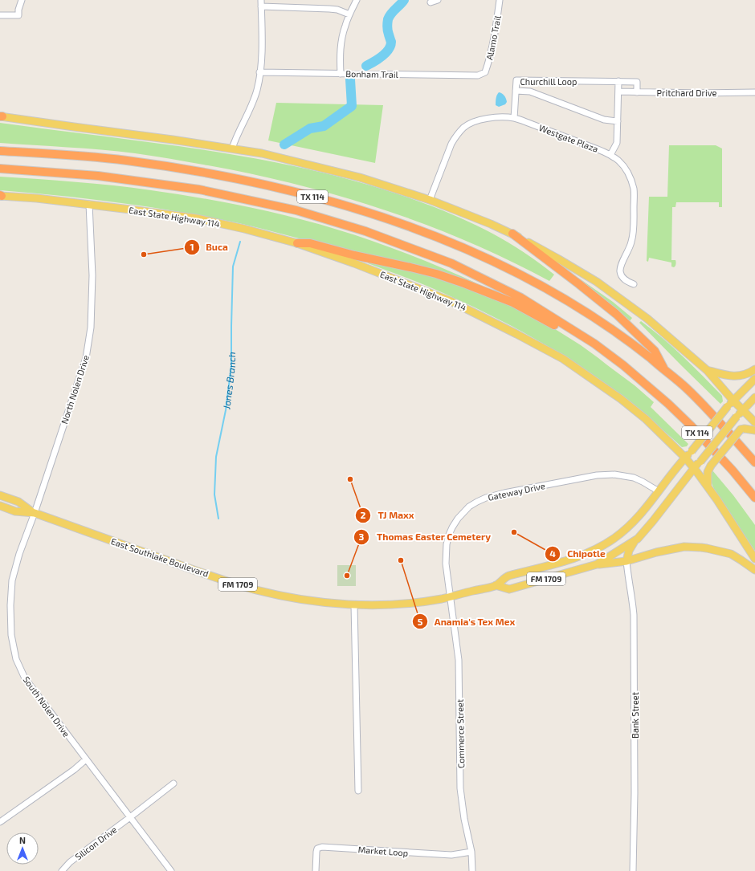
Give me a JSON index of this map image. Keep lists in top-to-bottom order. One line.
{"streets":{"highway":["TX 114"],"main road":["East State Highway 114","East Southlake Boulevard","FM 1709"],"street":["Alamo Trail","Bonham Trail","Churchill Loop","Pritchard Drive","Westgate Plaza","North Nolen Drive","Gateway Drive","South Nolen Drive","Bank Street","Commerce Street","Silicon Drive","Market Loop"]},"crossings":[["Alamo Trail","Bonham Trail"],["Churchill Loop","Pritchard Drive"],["Churchill Loop","Westgate Plaza"],["East State Highway 114","North Nolen Drive"],["East State Highway 114","East Southlake Boulevard"],["East State Highway 114","FM 1709"],["North Nolen Drive","East Southlake Boulevard"],["North Nolen Drive","South Nolen Drive"],["Gateway Drive","East Southlake Boulevard"],["Gateway Drive","Commerce Street"],["East Southlake Boulevard","FM 1709"],["East Southlake Boulevard","South Nolen Drive"],["East Southlake Boulevard","Commerce Street"],["South Nolen Drive","Silicon Drive"],["Commerce Street","Market Loop"]],"water":["Jones Branch"],"places":["Buca","TJ Maxx","Chipotle","Anamia's Tex Mex","Thomas Easter Cemetery"],"north":"top"}
